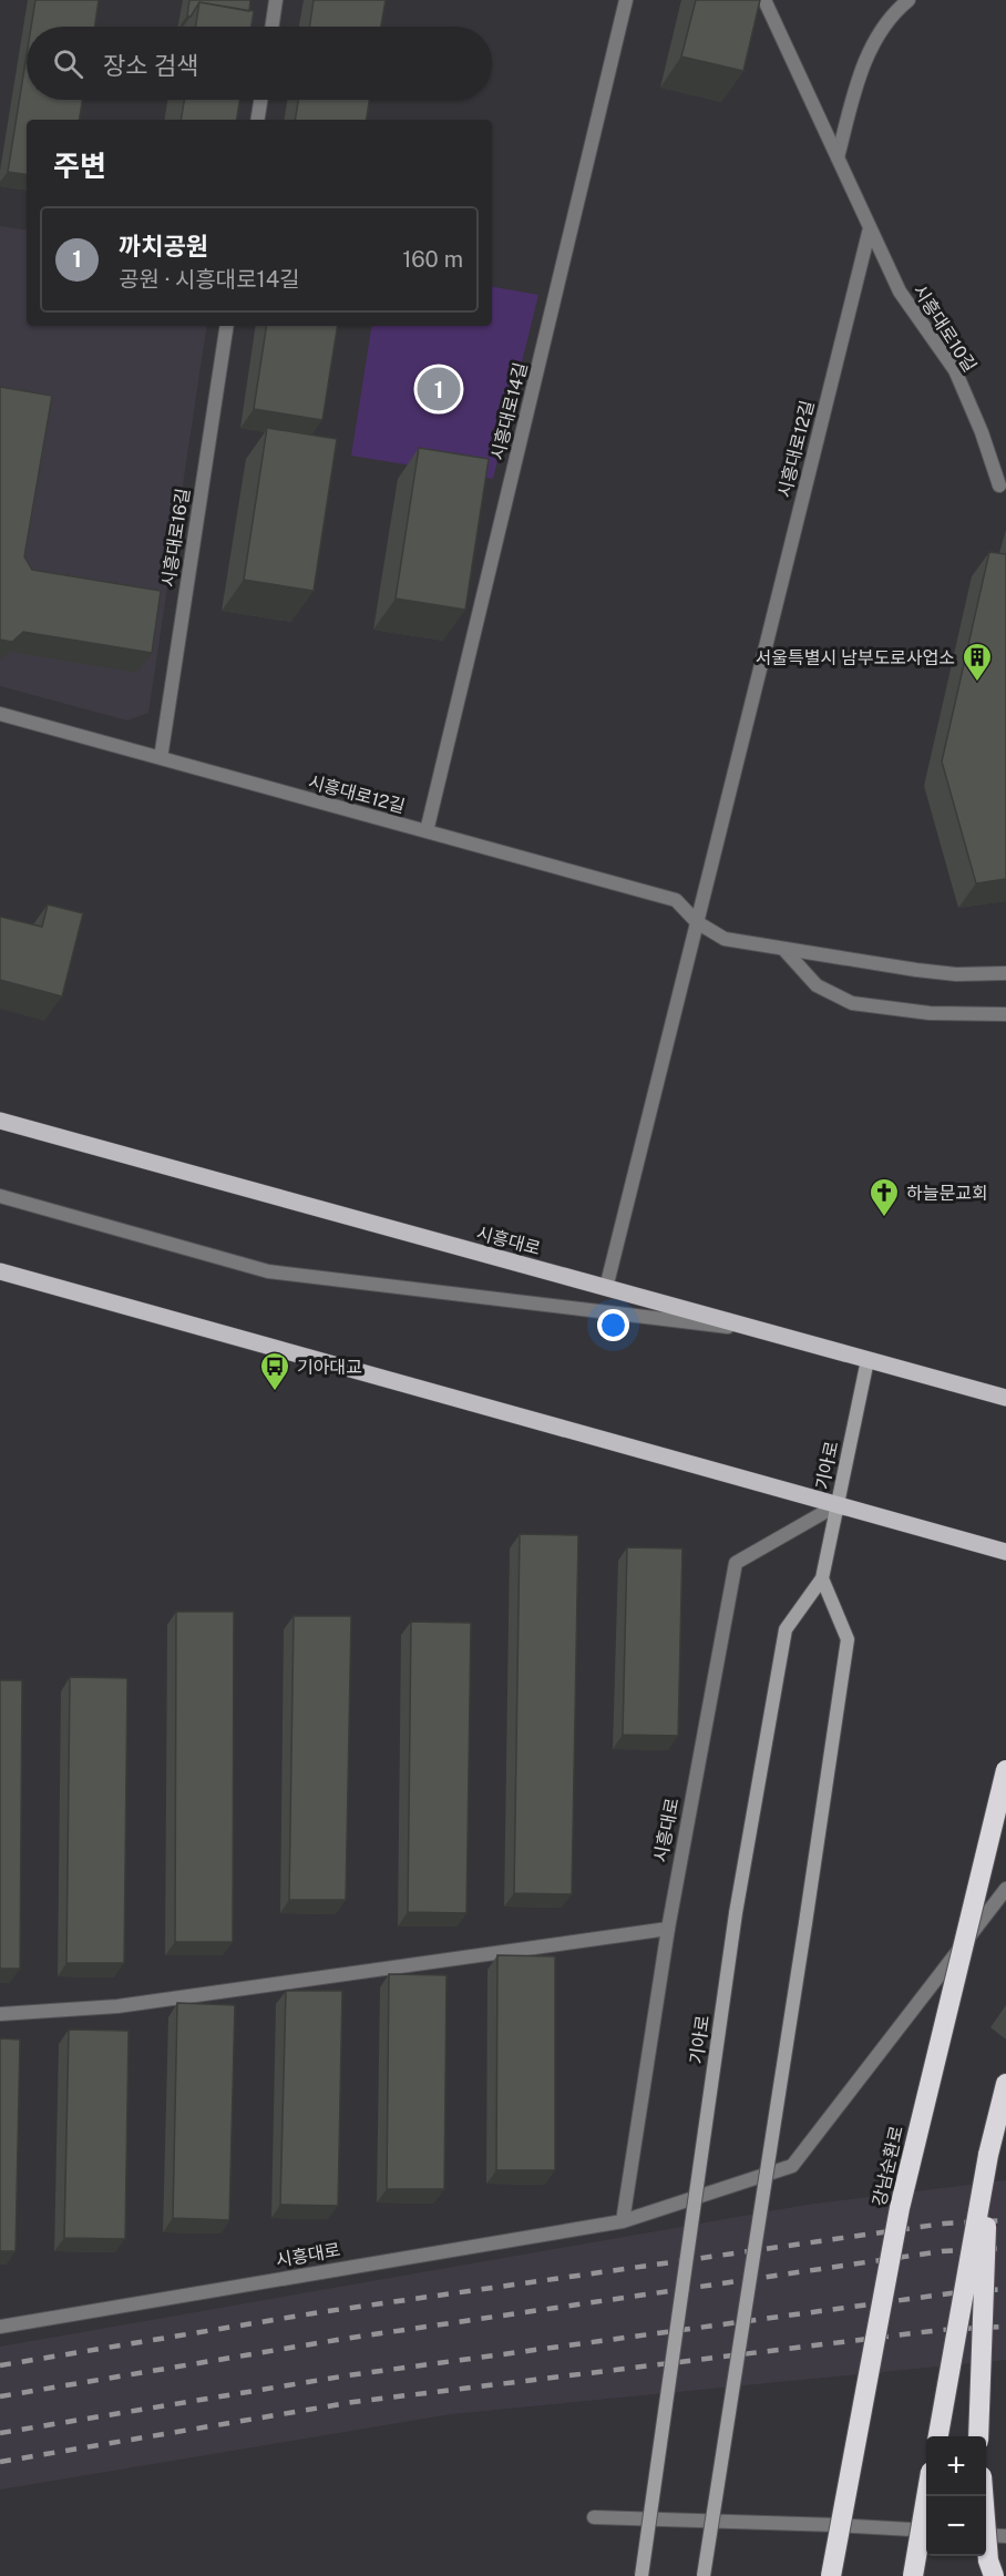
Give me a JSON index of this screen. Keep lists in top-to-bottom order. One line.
{"streets":{"highway":["강남순환로"],"main road":["시흥대로","기아로"],"street":["시흥대로10길","시흥대로14길","시흥대로12길","시흥대로16길"]},"crossings":[["시흥대로10길","시흥대로12길"],["시흥대로14길","시흥대로12길"],["시흥대로12길","시흥대로16길"],["시흥대로12길","시흥대로"],["시흥대로","기아로"]],"places":{"building":["서울특별시 남부도로사업소"],"church":["하늘문교회"],"bus stop":["기아대교"]},"page":{"search":"장소 검색","heading":"주변","list":[{"mark":"1","name":"까치공원","note":"공원 · 시흥대로14길","value":"160 m"}],"pins":"1","map_buttons":["+","−"]}}
